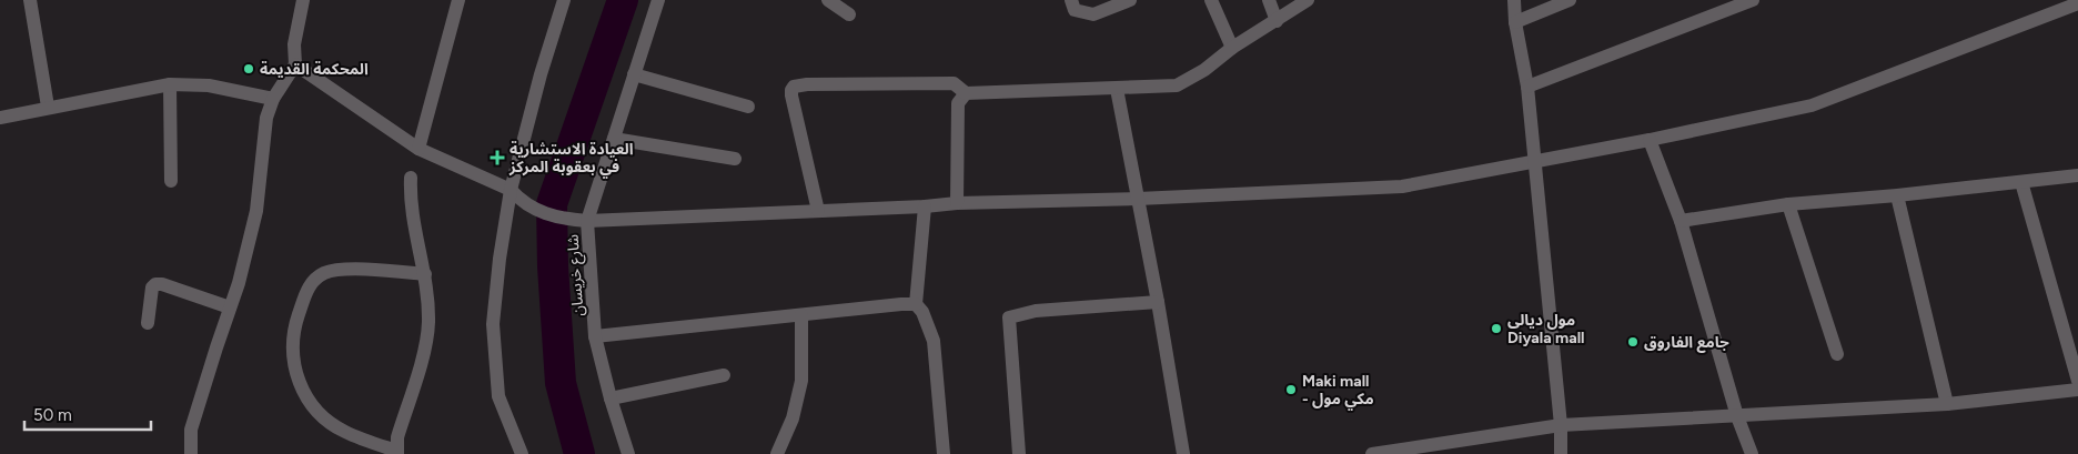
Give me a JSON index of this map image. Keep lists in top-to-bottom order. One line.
{"streets":{"street":["شارع خريسان"]},"places":{"other":["المحكمة القديمة","مول ديالى Diyala mall","جامع الفاروق","Maki mall - مكي مول"],"health":["العيادة الاستشارية في بعقوبة المركز"]},"scale_bar":"50 m"}
